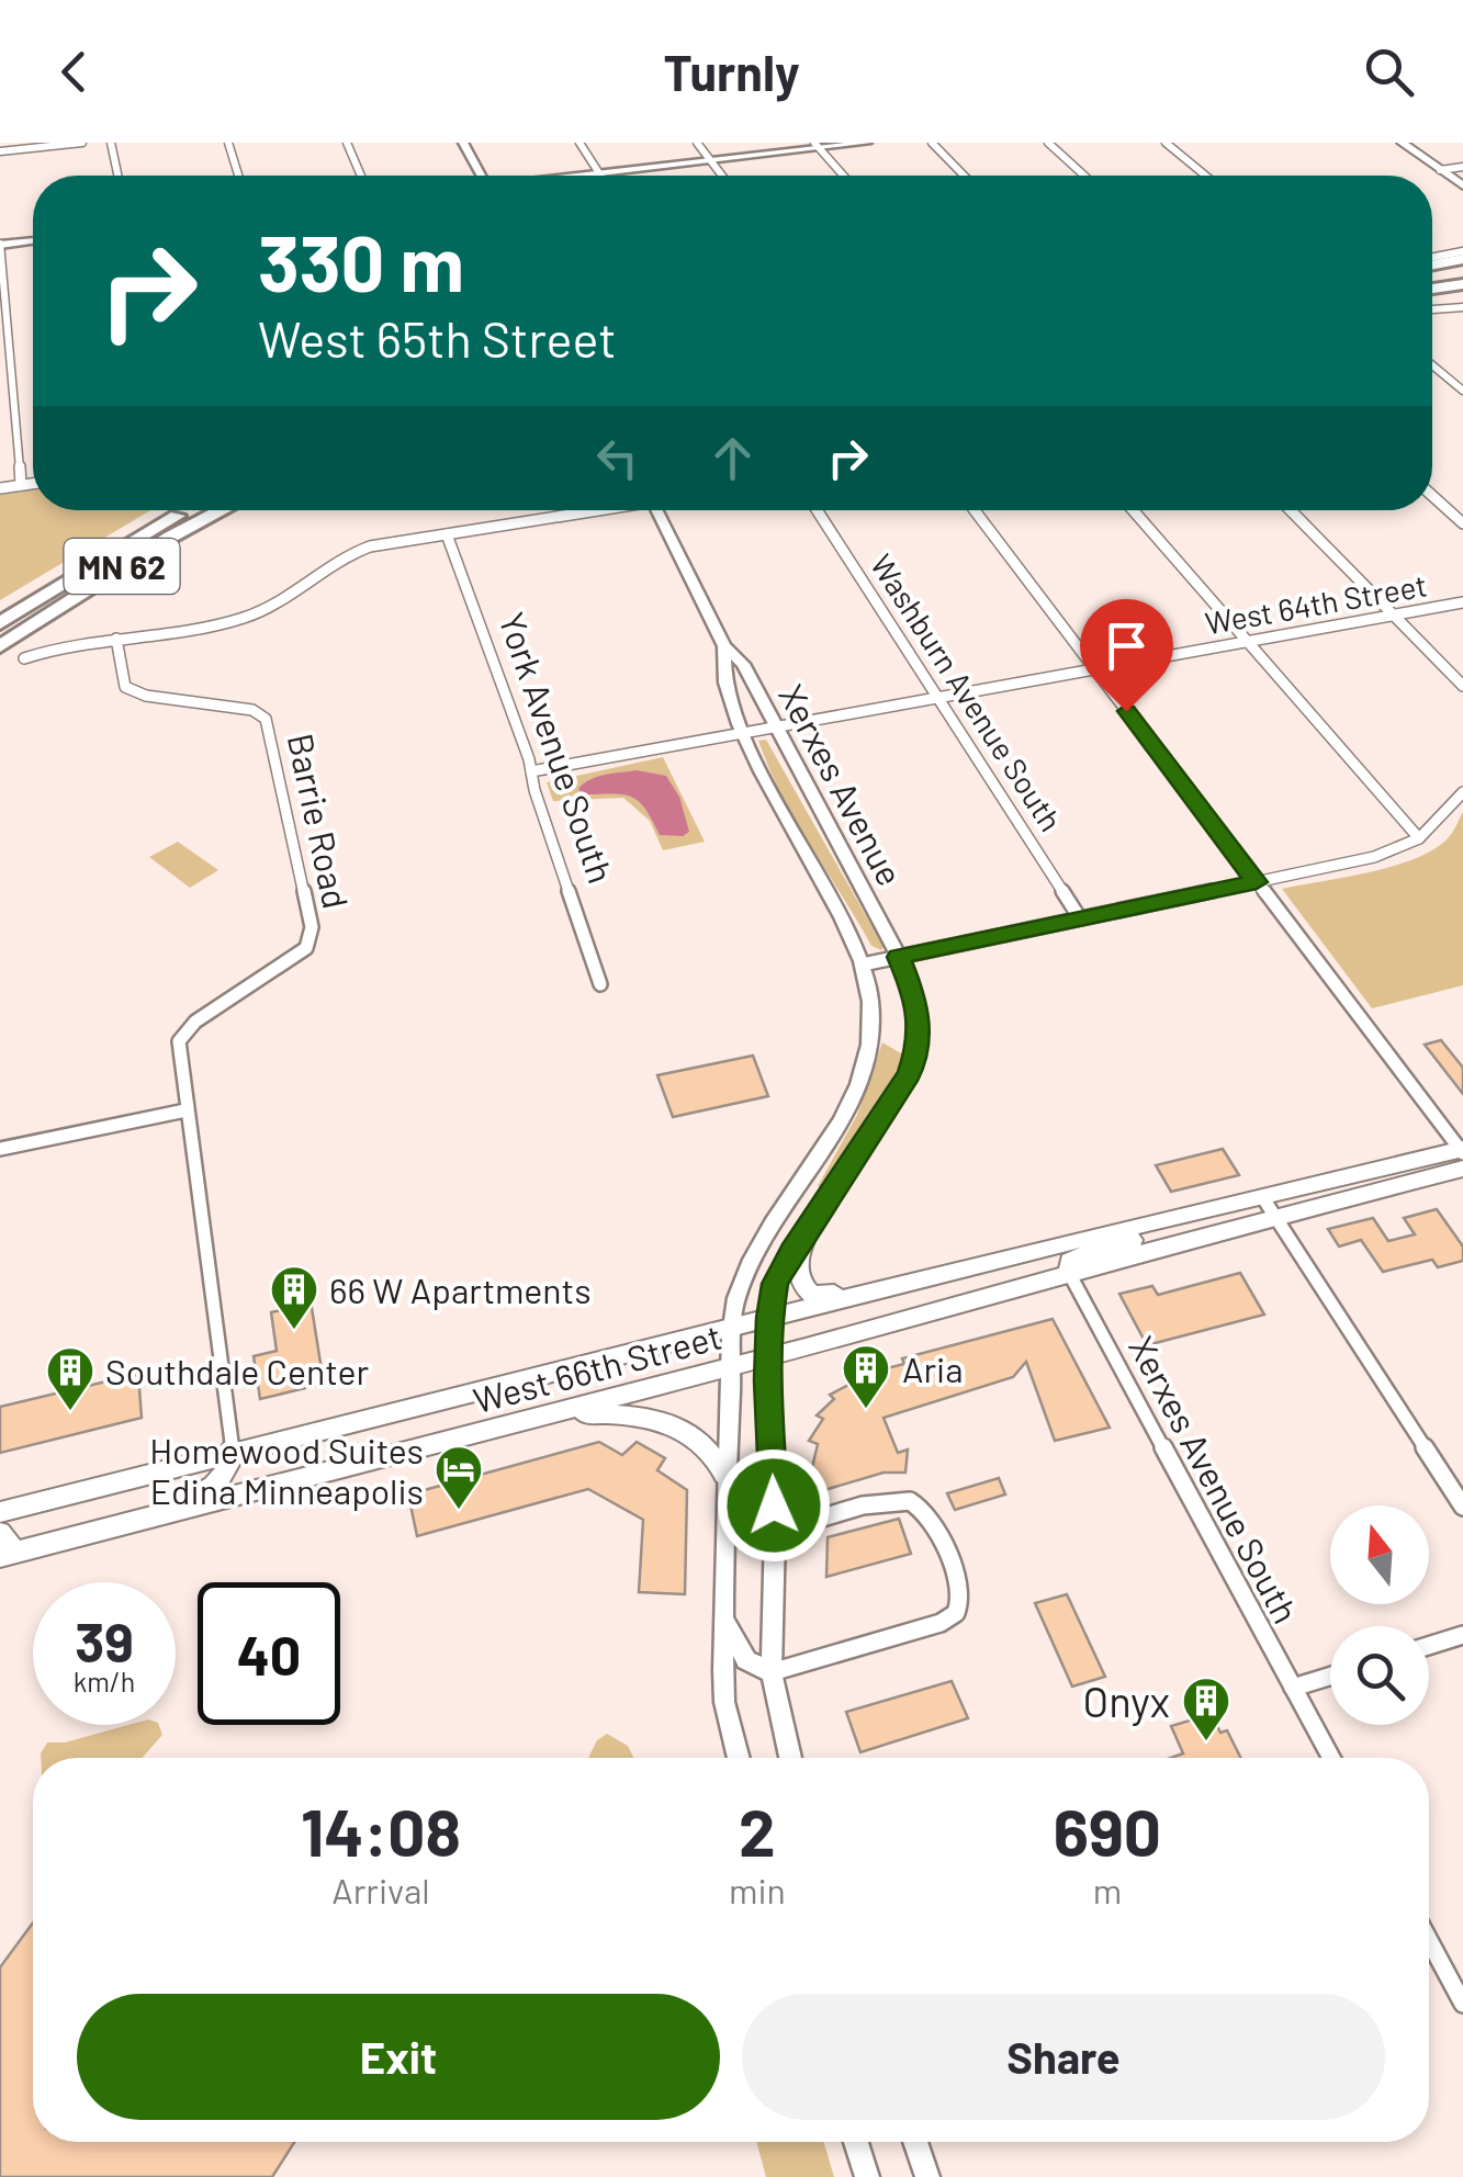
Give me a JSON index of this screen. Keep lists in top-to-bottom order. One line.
{"streets":{"highway":["MN 62"],"main road":["West 66th Street"],"street":["West 64th Street","Washburn Avenue South","York Avenue South","Xerxes Avenue","Barrie Road","Xerxes Avenue South"]},"crossings":[["West 64th Street","Washburn Avenue South"],["West 64th Street","York Avenue South"],["West 64th Street","Xerxes Avenue"],["Barrie Road","West 66th Street"],["West 66th Street","Xerxes Avenue South"]],"places":{"building":["66 W Apartments","Aria","Southdale Center","Onyx"],"hotel":["Homewood Suites Edina Minneapolis"]},"north":"top","page":{"header":"Turnly","turn":["330 m","West 65th Street"],"speed":"39 km/h","limit":"40","eta":["14:08","Arrival","2","min","690","m"],"buttons":["Exit","Share"]}}
